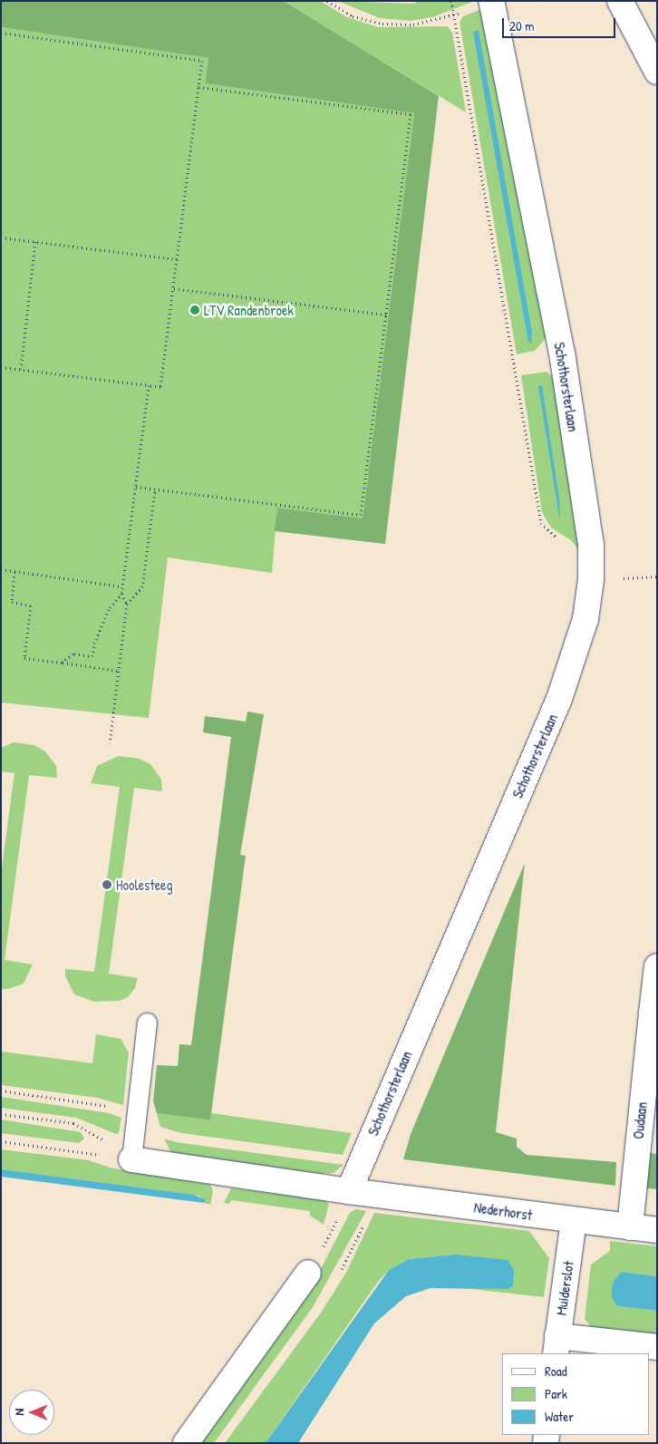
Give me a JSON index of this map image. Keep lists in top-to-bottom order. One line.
{"streets":{"street":["Schothorsterlaan","Oudaan","Nederhorst","Muiderslot"]},"crossings":[["Schothorsterlaan","Nederhorst"],["Oudaan","Nederhorst"],["Nederhorst","Muiderslot"]],"places":["LTV Randenbroek","Hoolesteeg"],"legend":["Road","Park","Water"],"scale_bar":"20 m","north":"left"}
